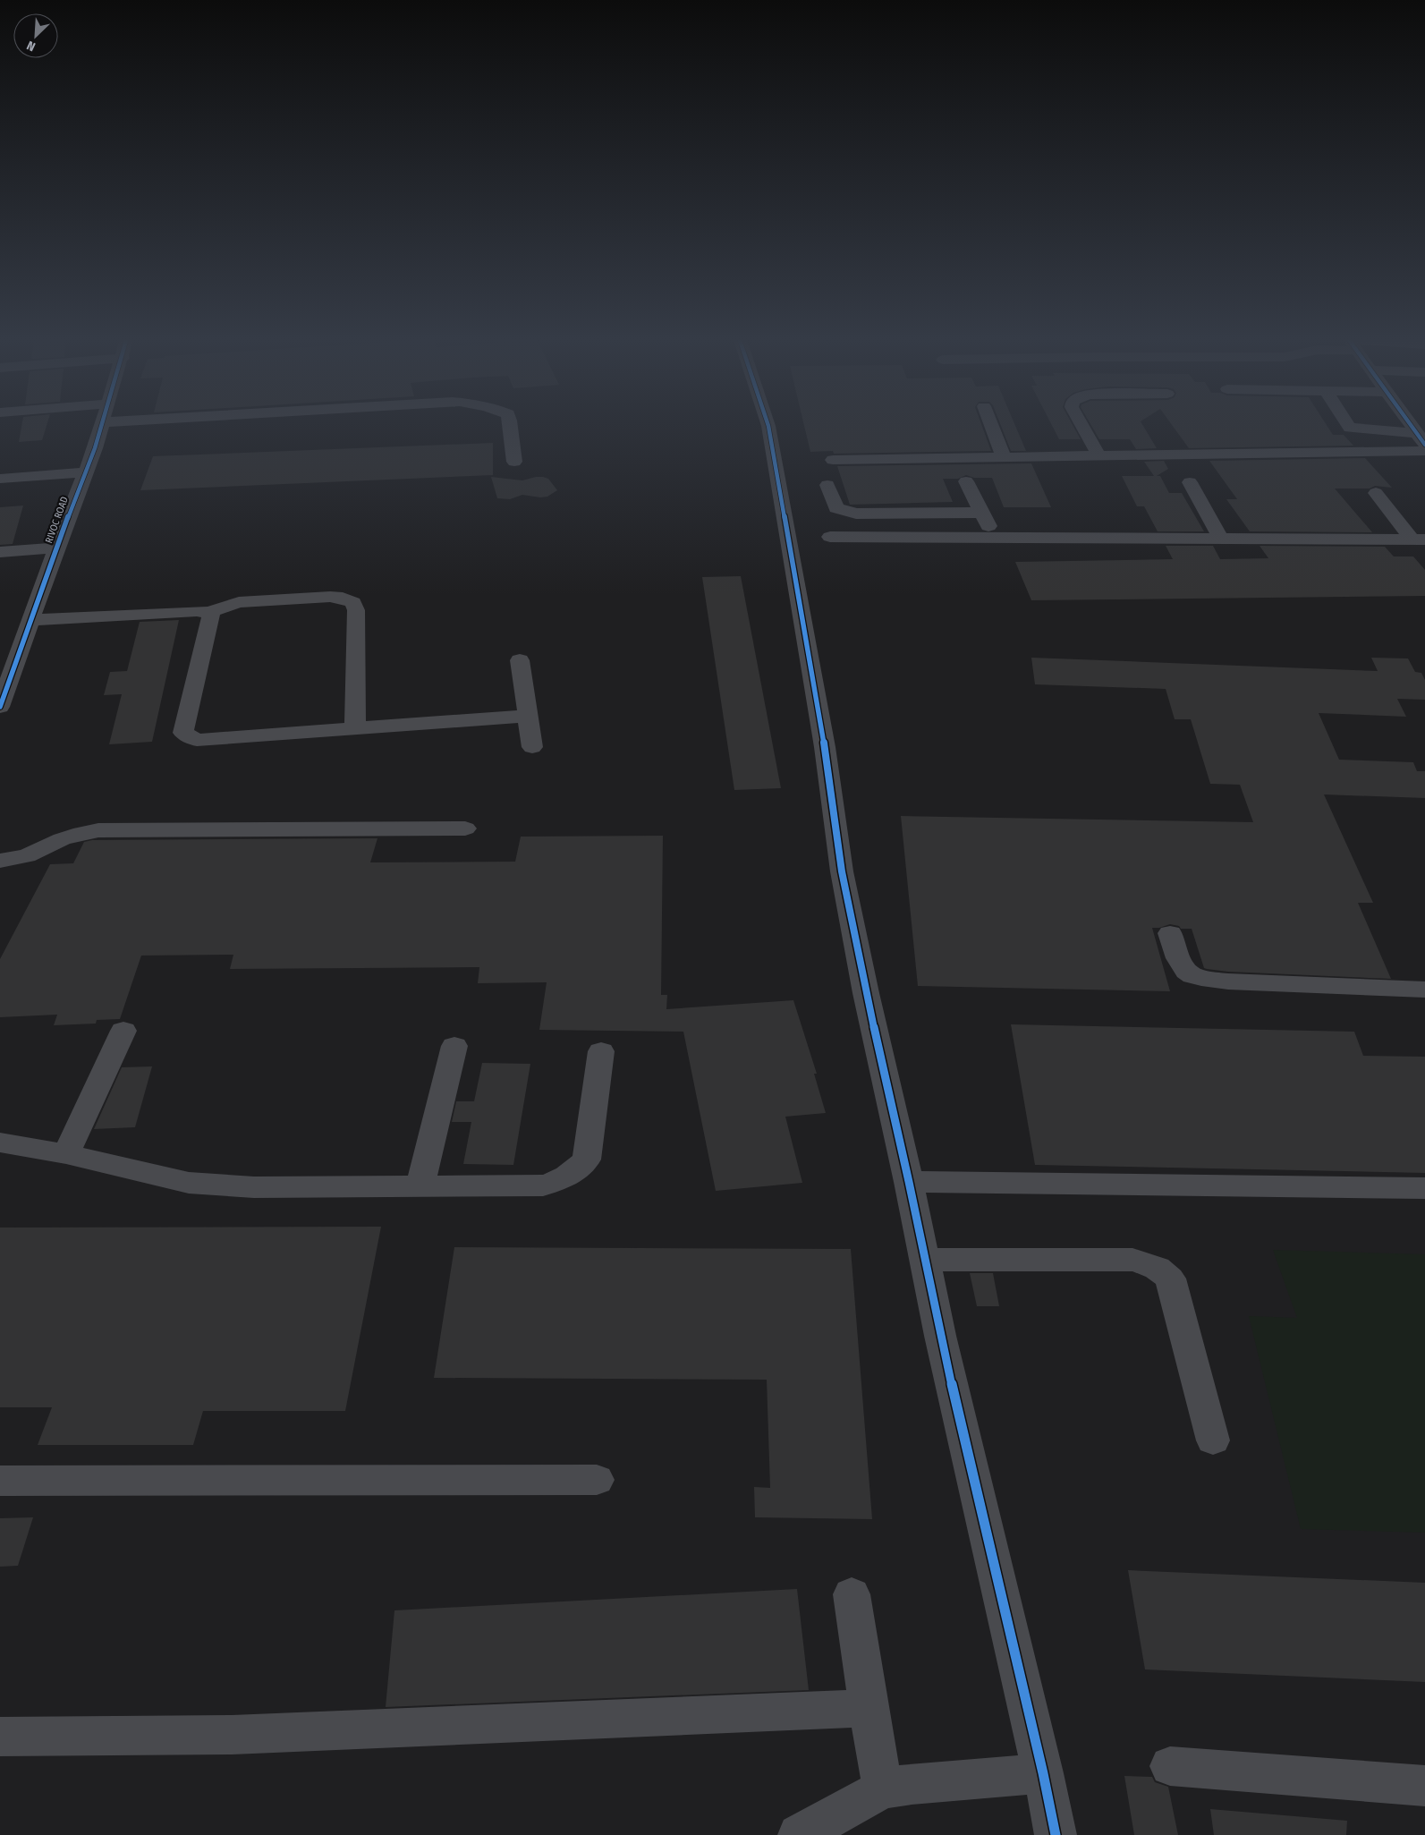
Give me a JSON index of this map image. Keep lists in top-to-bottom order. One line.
{"streets":{"street":["RIVOC ROAD"]},"north":"bottom left"}
